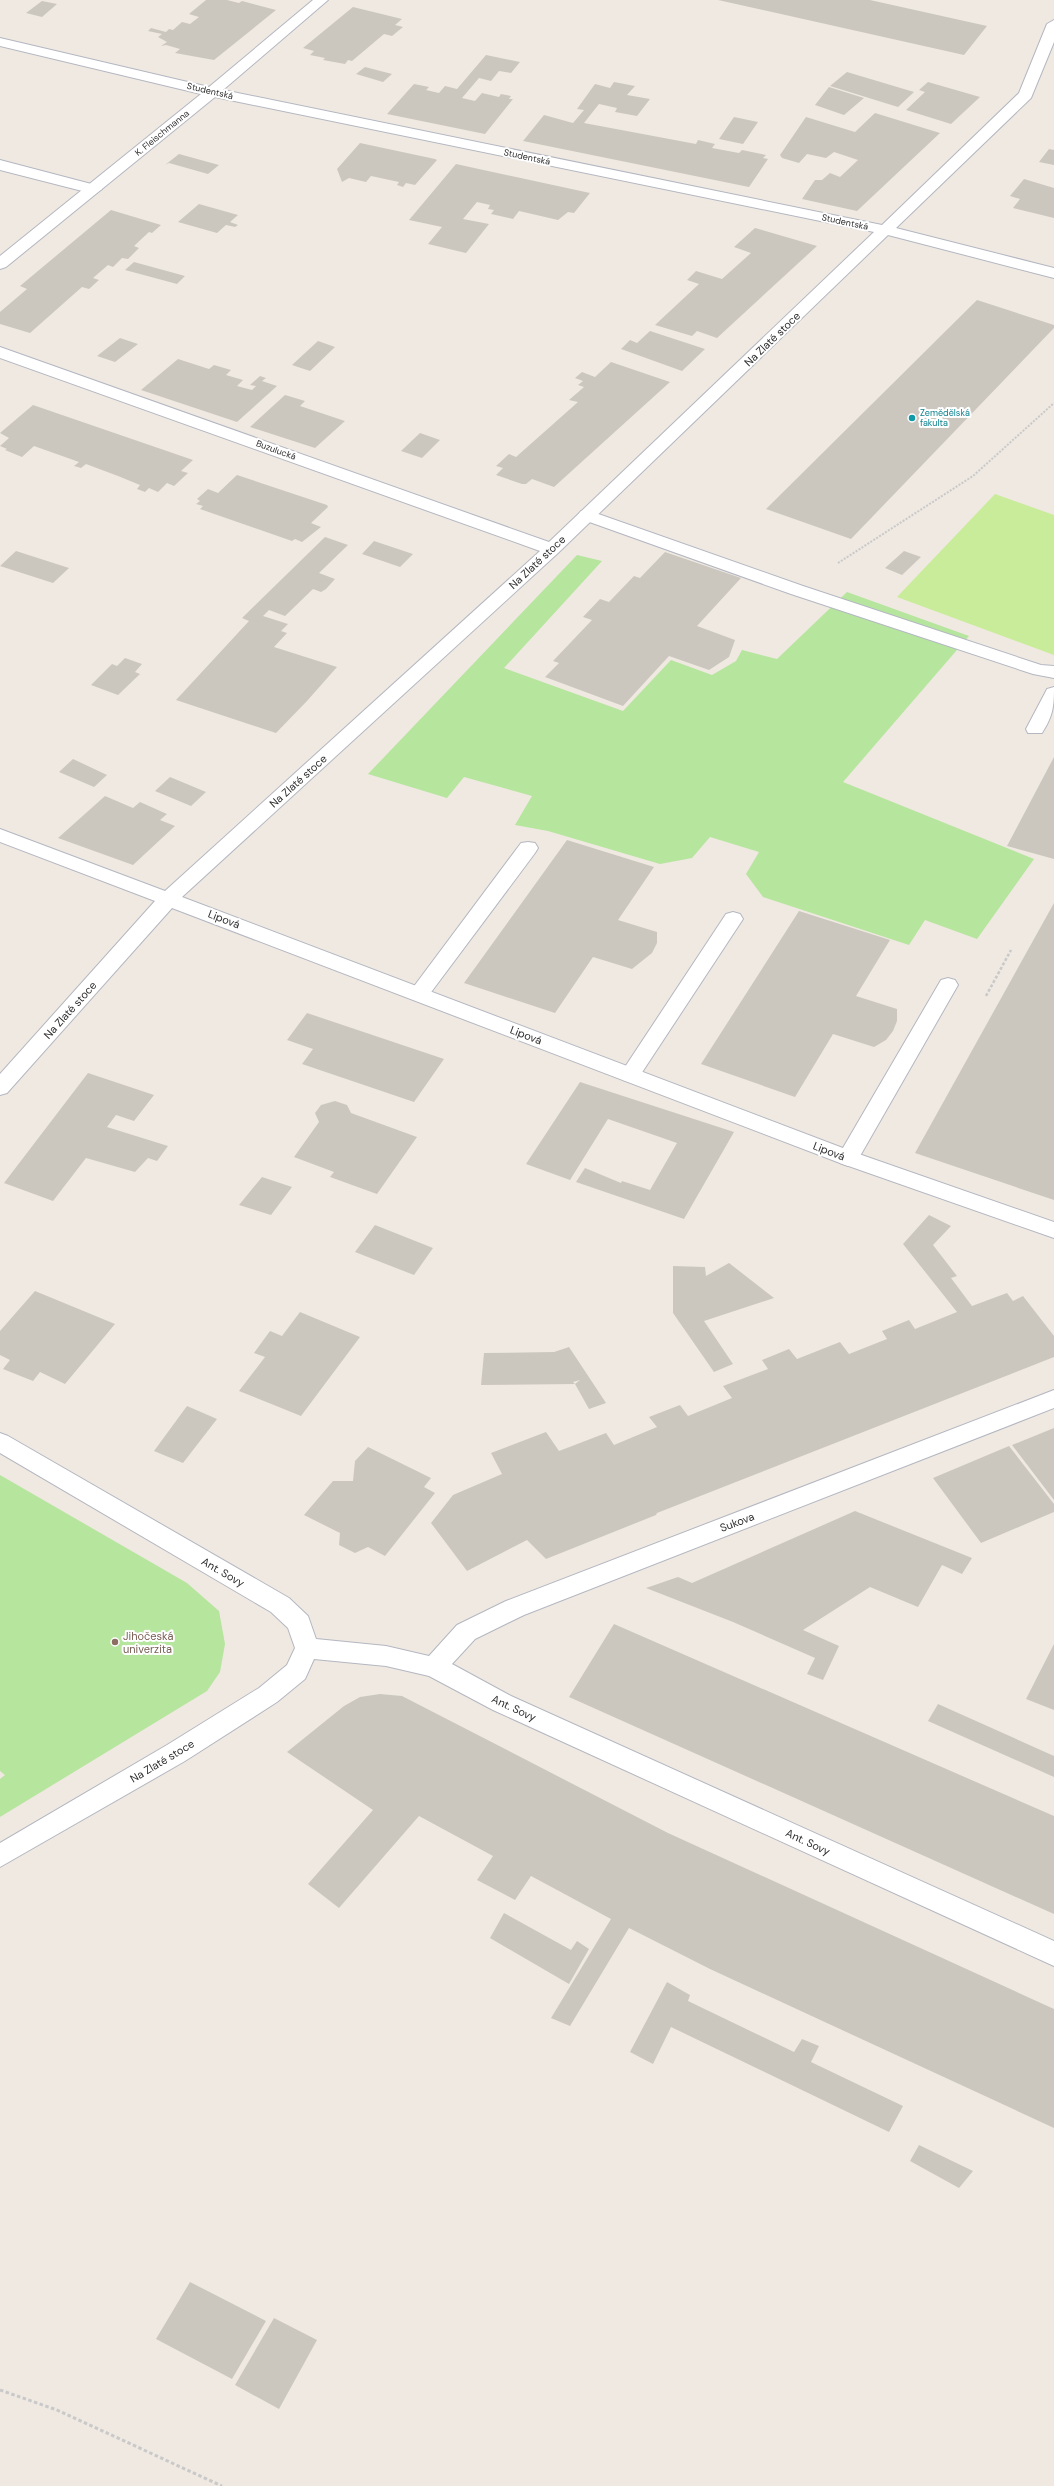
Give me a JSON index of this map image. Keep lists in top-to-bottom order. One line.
{"streets":{"street":["Studentská","K. Fleischmanna","Na Zlaté stoce","Buzulucká","Lipová","Sukova","Ant. Sovy"]},"crossings":[["Studentská","K. Fleischmanna"],["Studentská","Na Zlaté stoce"],["Na Zlaté stoce","Buzulucká"],["Na Zlaté stoce","Lipová"],["Na Zlaté stoce","Ant. Sovy"],["Sukova","Ant. Sovy"]],"places":["Zemědělská fakulta","Jihočeská univerzita"]}
